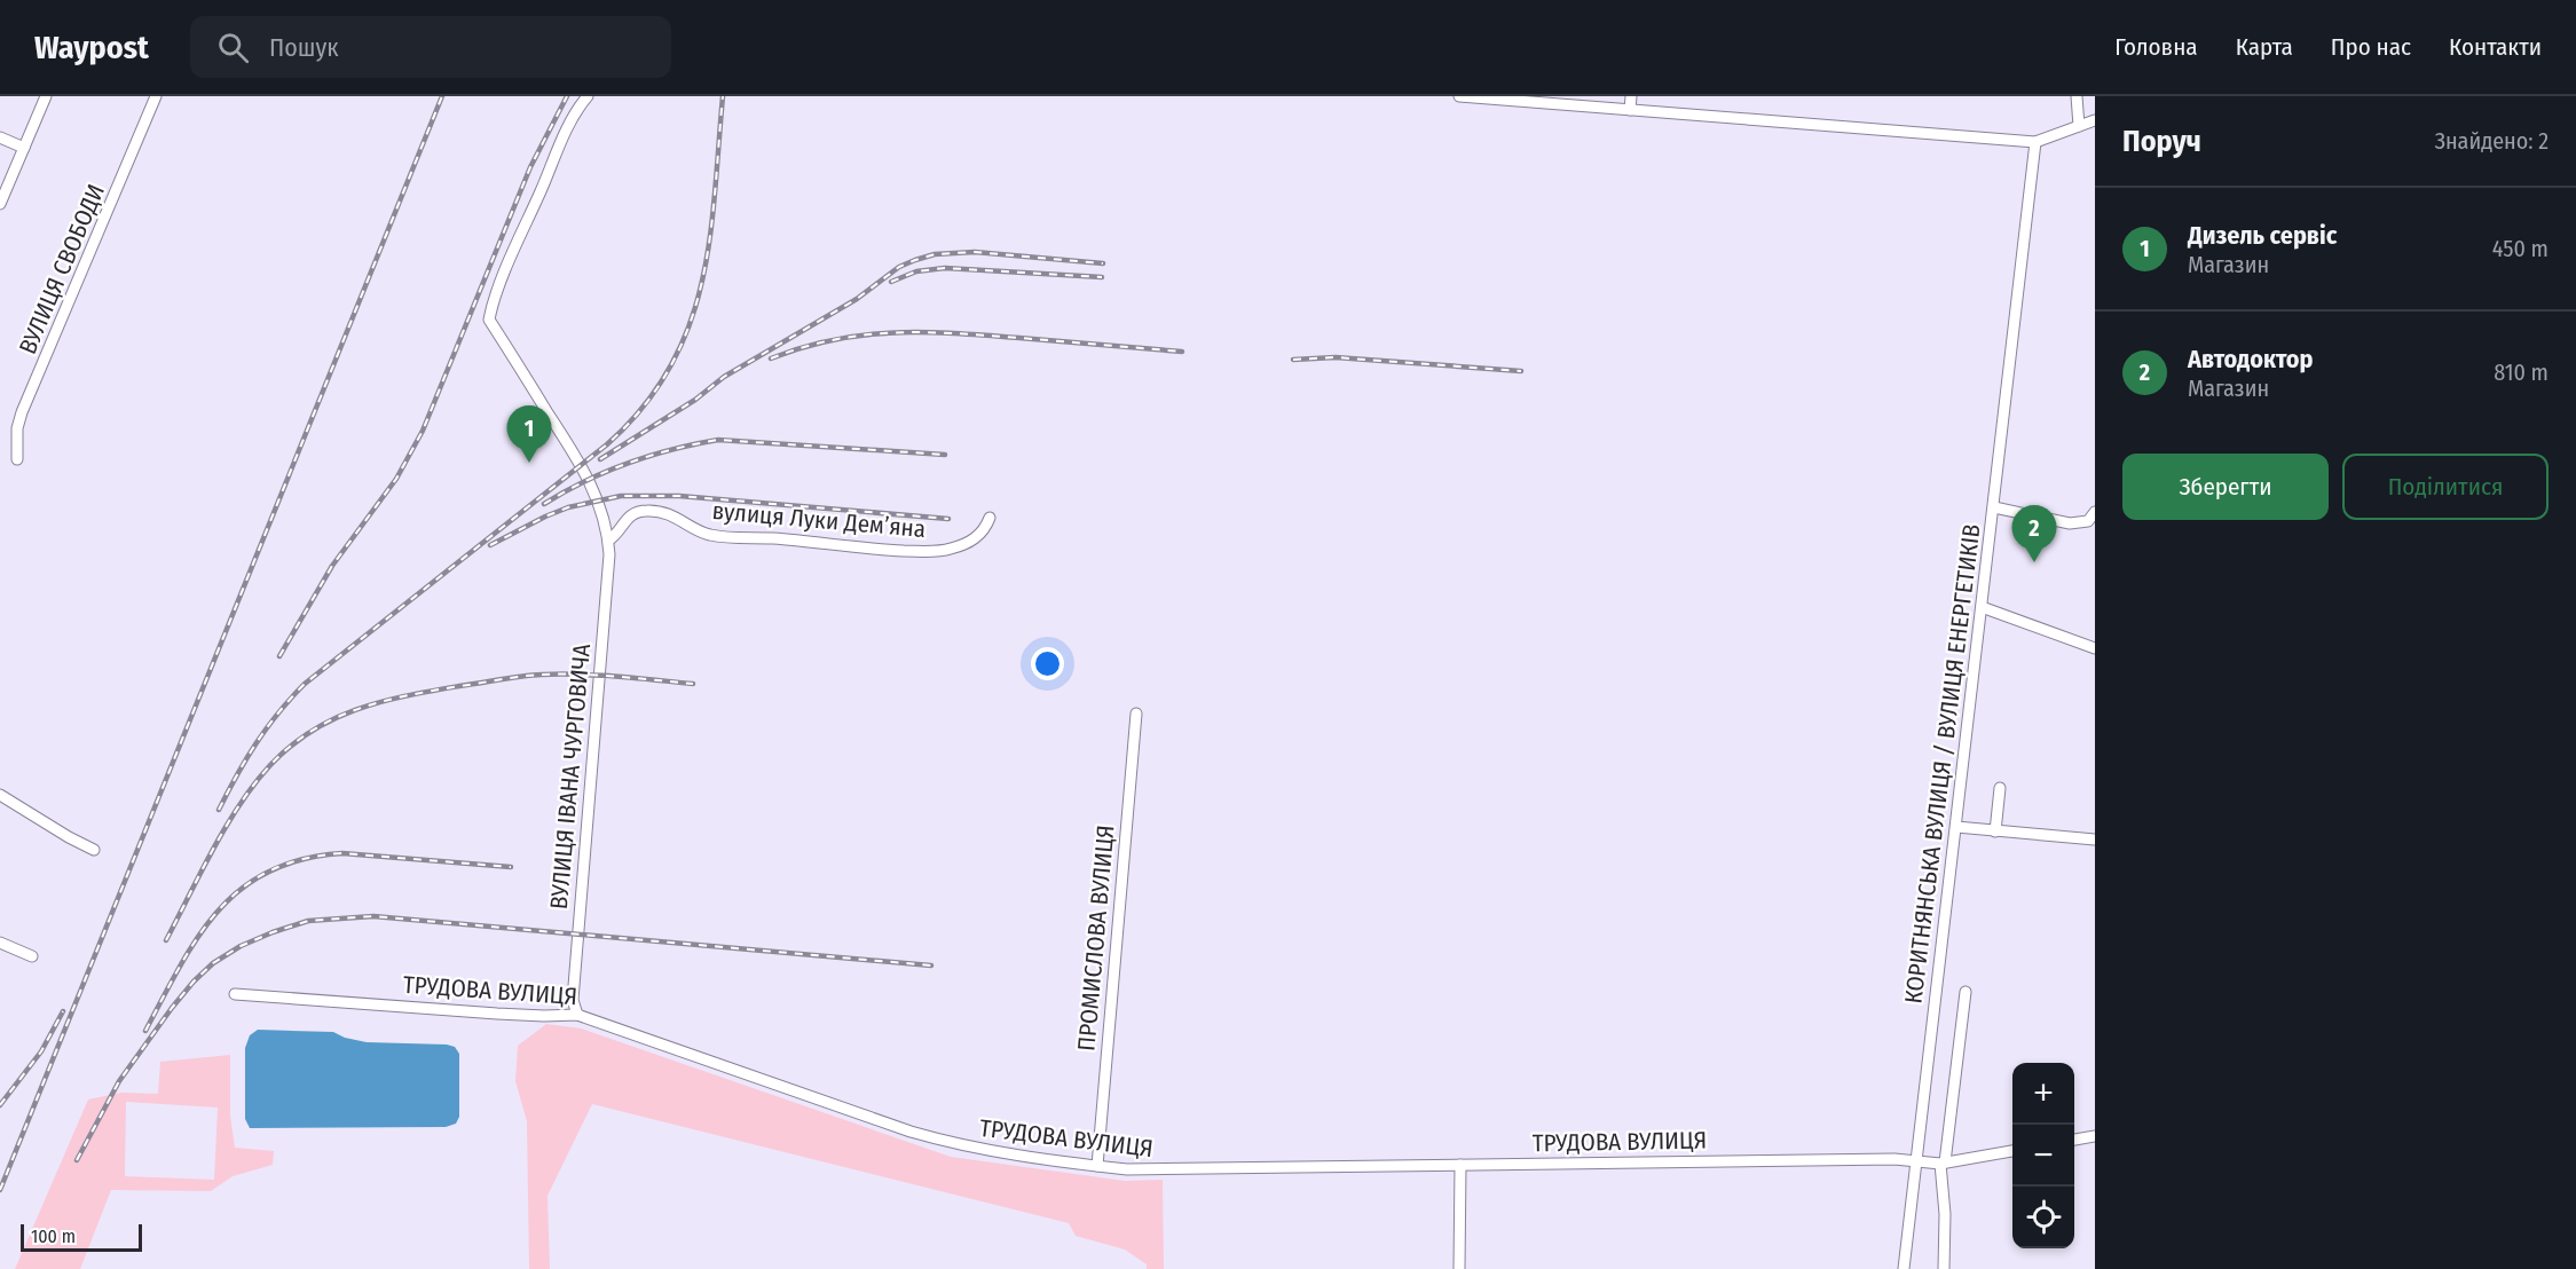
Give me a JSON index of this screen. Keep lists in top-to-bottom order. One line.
{"streets":{"street":["ВУЛИЦЯ СВОБОДИ","вулиця Луки Демʼяна","КОРИТНЯНСЬКА ВУЛИЦЯ / ВУЛИЦЯ ЕНЕРГЕТИКІВ","ВУЛИЦЯ ІВАНА ЧУРГОВИЧА","ПРОМИСЛОВА ВУЛИЦЯ","ТРУДОВА ВУЛИЦЯ"]},"crossings":[["вулиця Луки Демʼяна","ВУЛИЦЯ ІВАНА ЧУРГОВИЧА"],["КОРИТНЯНСЬКА ВУЛИЦЯ / ВУЛИЦЯ ЕНЕРГЕТИКІВ","ТРУДОВА ВУЛИЦЯ"],["ВУЛИЦЯ ІВАНА ЧУРГОВИЧА","ТРУДОВА ВУЛИЦЯ"],["ПРОМИСЛОВА ВУЛИЦЯ","ТРУДОВА ВУЛИЦЯ"]],"scale_bar":"100 m","page":{"header":"Waypost","search":"Пошук","nav":["Головна","Карта","Про нас","Контакти"],"heading":["Поруч","Знайдено: 2"],"list":[{"mark":"1","name":"Дизель сервіс","note":"Магазин","value":"450 m"},{"mark":"2","name":"Автодоктор","note":"Магазин","value":"810 m"}],"pins":["1","2"],"buttons":["Зберегти","Поділитися"],"map_buttons":["+","−"],"scale":"100 m"}}
